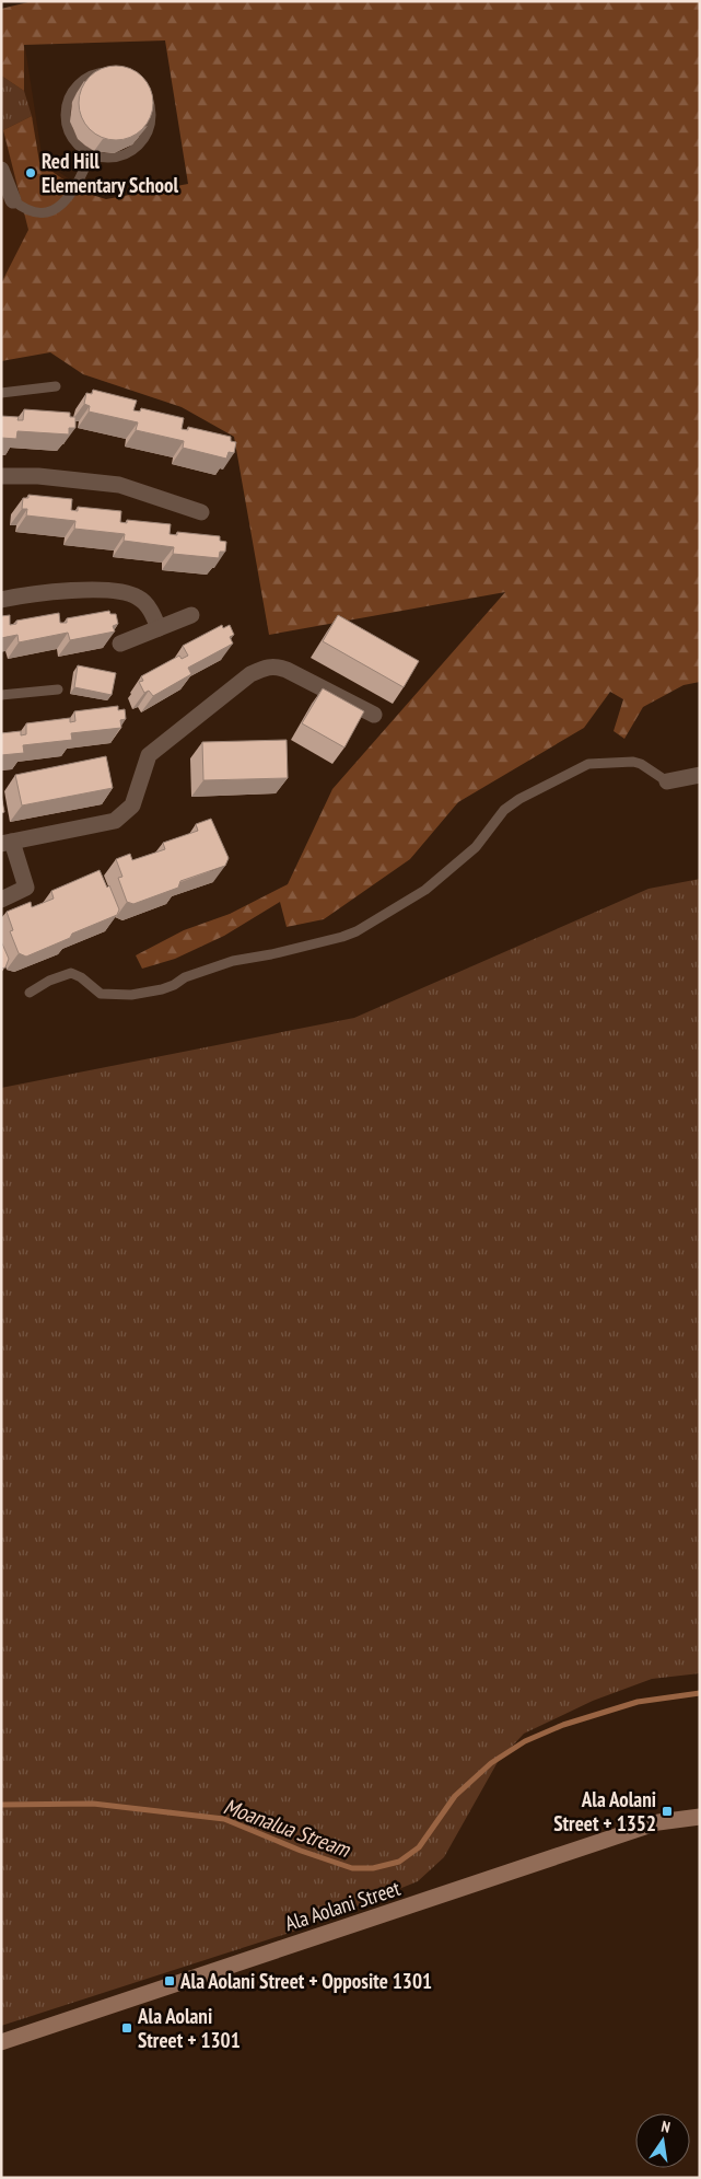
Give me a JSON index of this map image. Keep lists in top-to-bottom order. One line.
{"streets":{"street":["Ala Aolani Street"]},"water":["Moanalua Stream"],"places":{"other":["Red Hill Elementary School"],"transit":["Ala Aolani Street + 1352","Ala Aolani Street + Opposite 1301","Ala Aolani Street + 1301"]},"north":"top"}
